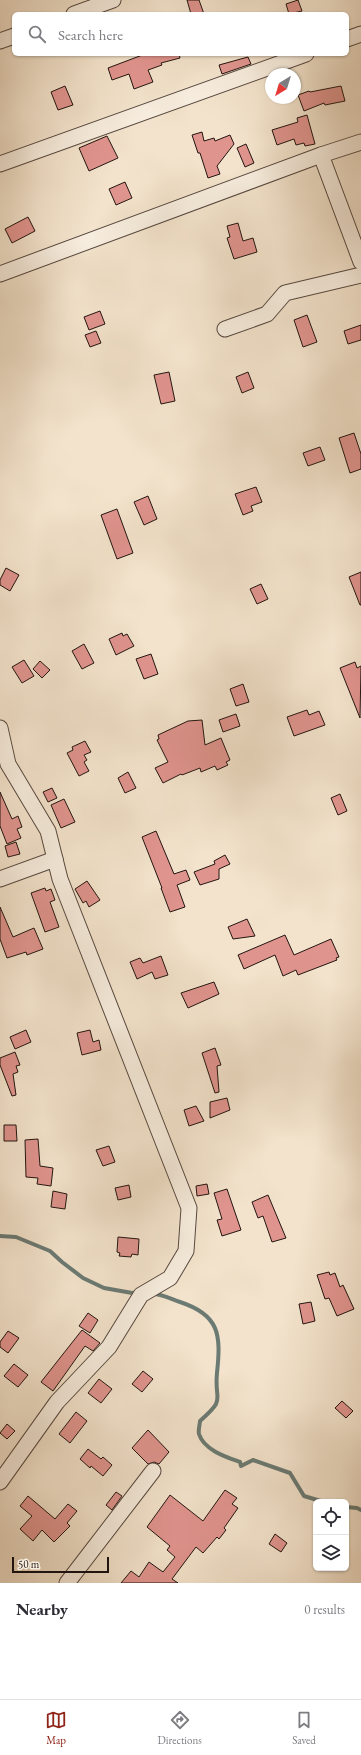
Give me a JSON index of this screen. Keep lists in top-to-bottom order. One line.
{"scale_bar":"50 m","north":"bottom left","page":{"search":"Search here","scale":"50 m","heading":["Nearby","0 results"],"nav":["Map","Directions","Saved"]}}
